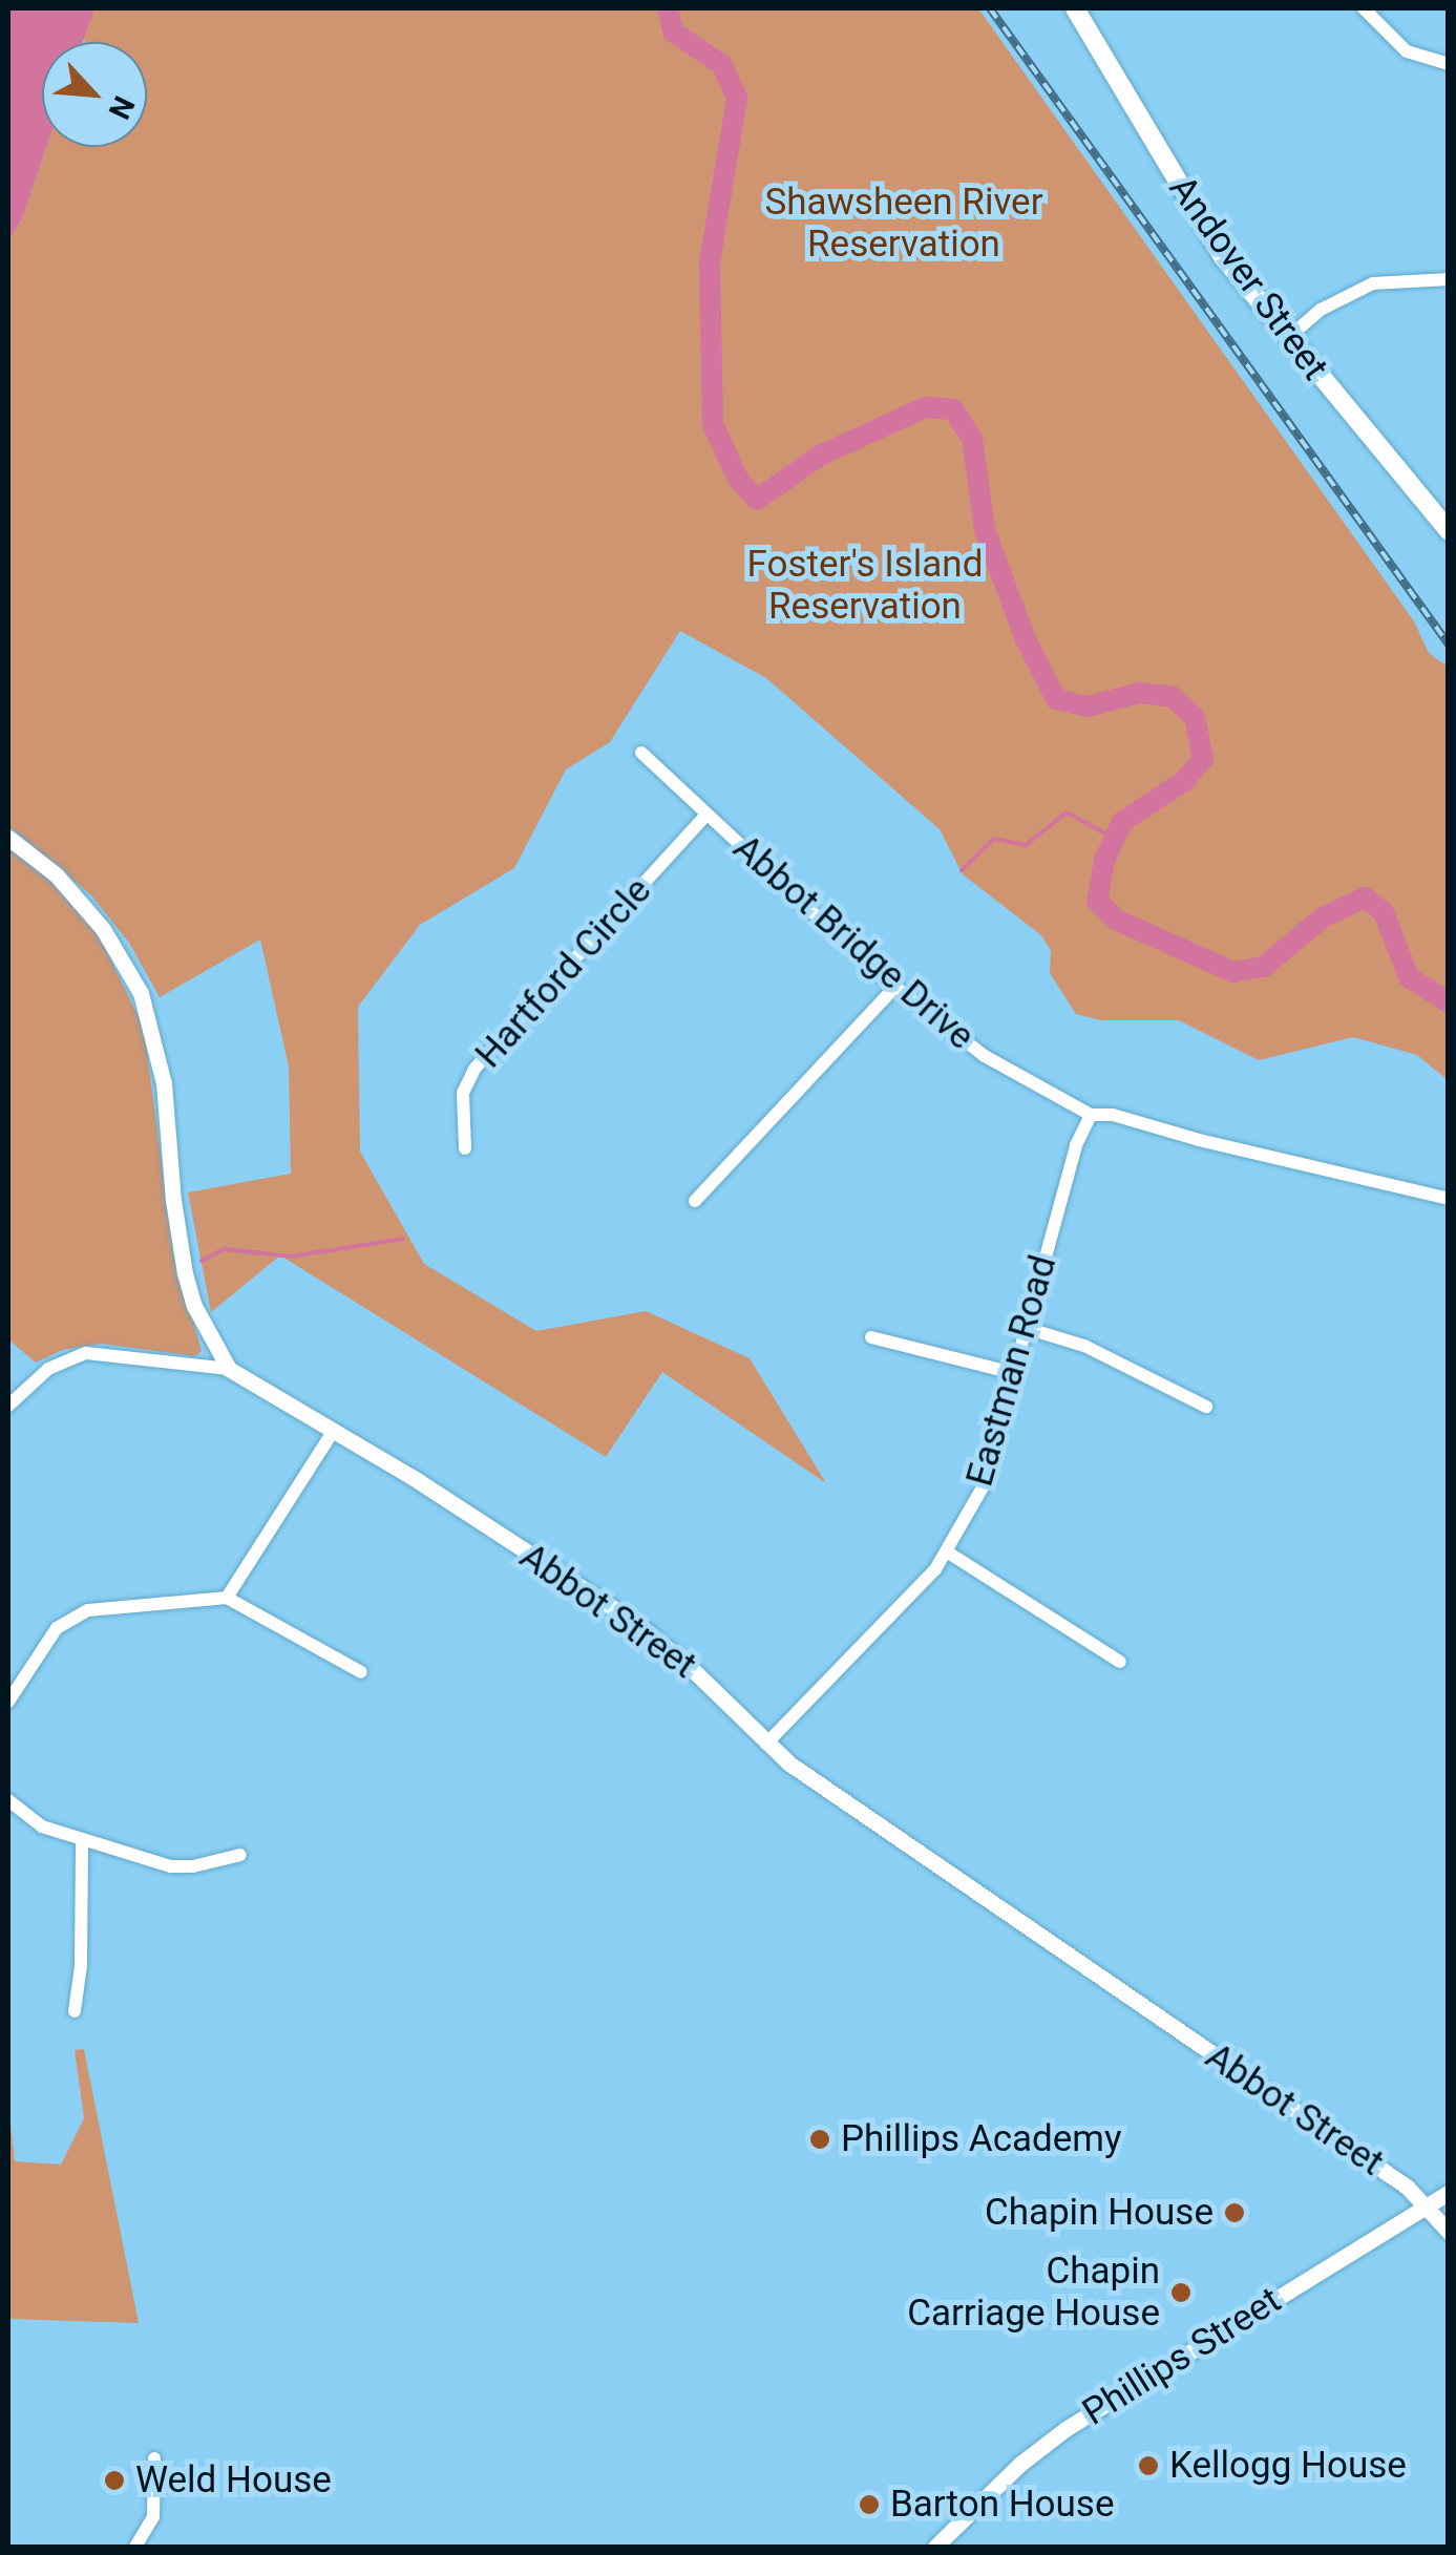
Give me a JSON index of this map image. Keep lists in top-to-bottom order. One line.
{"streets":{"main road":["Andover Street"],"street":["Abbot Bridge Drive","Hartford Circle","Eastman Road","Abbot Street","Phillips Street"]},"crossings":[["Abbot Bridge Drive","Hartford Circle"],["Abbot Bridge Drive","Eastman Road"],["Eastman Road","Abbot Street"],["Abbot Street","Phillips Street"]],"parks":["Shawsheen River Reservation","Foster's Island Reservation"],"places":["Phillips Academy","Chapin House","Chapin Carriage House","Kellogg House","Weld House","Barton House"],"north":"bottom right"}
